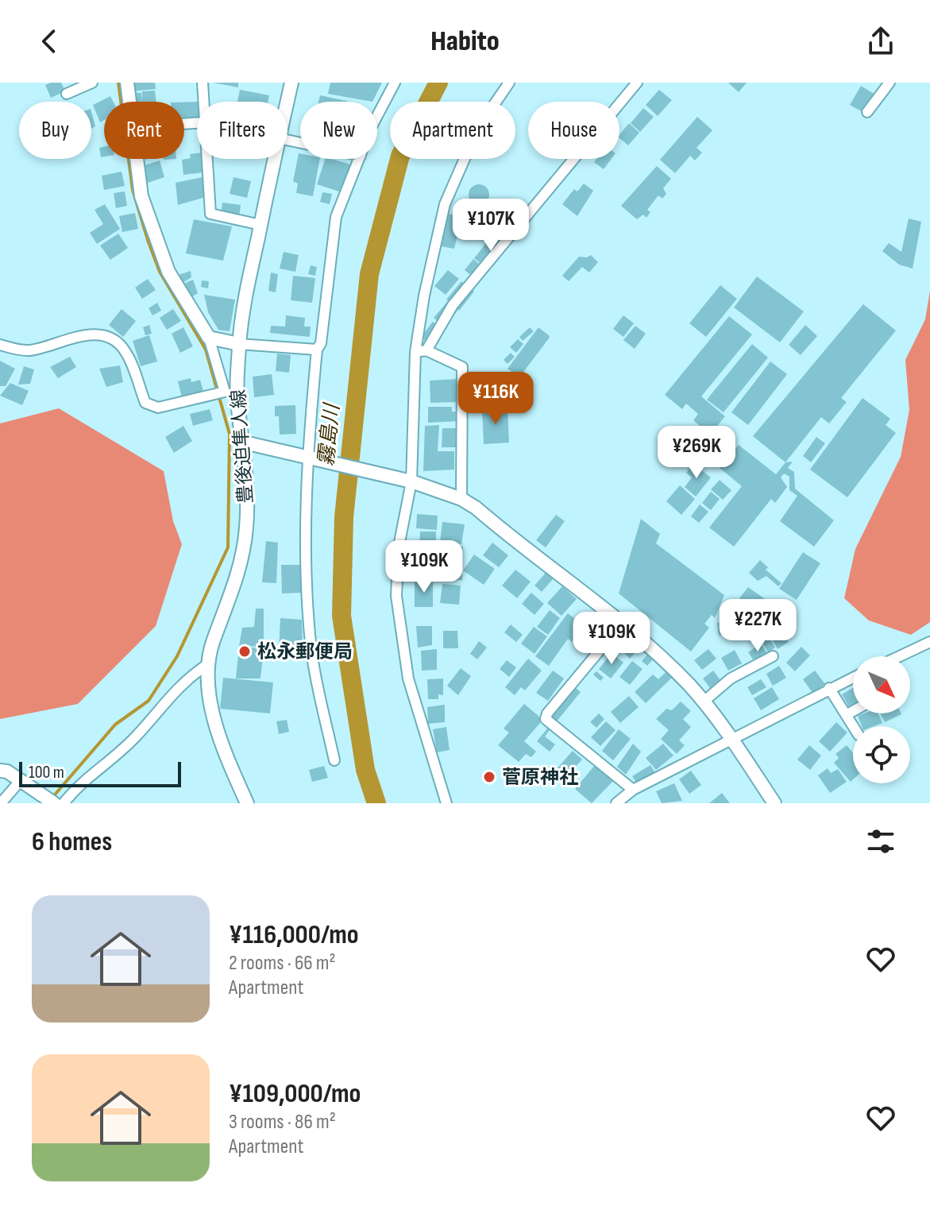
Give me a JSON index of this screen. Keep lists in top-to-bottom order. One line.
{"streets":{"street":["豊後迫隼人線"]},"water":["霧島川"],"places":["松永郵便局","菅原神社"],"scale_bar":"100 m","north":"bottom right","page":{"header":"Habito","chip":["Buy","Rent","Filters","New","Apartment","House"],"price":["¥107K","¥116K","¥269K","¥109K","¥227K","¥109K"],"scale":"100 m","heading":"6 homes","list":[{"name":"¥116,000/mo","note":"2 rooms · 66 m² · Apartment"},{"name":"¥109,000/mo","note":"3 rooms · 86 m² · Apartment"}]}}
